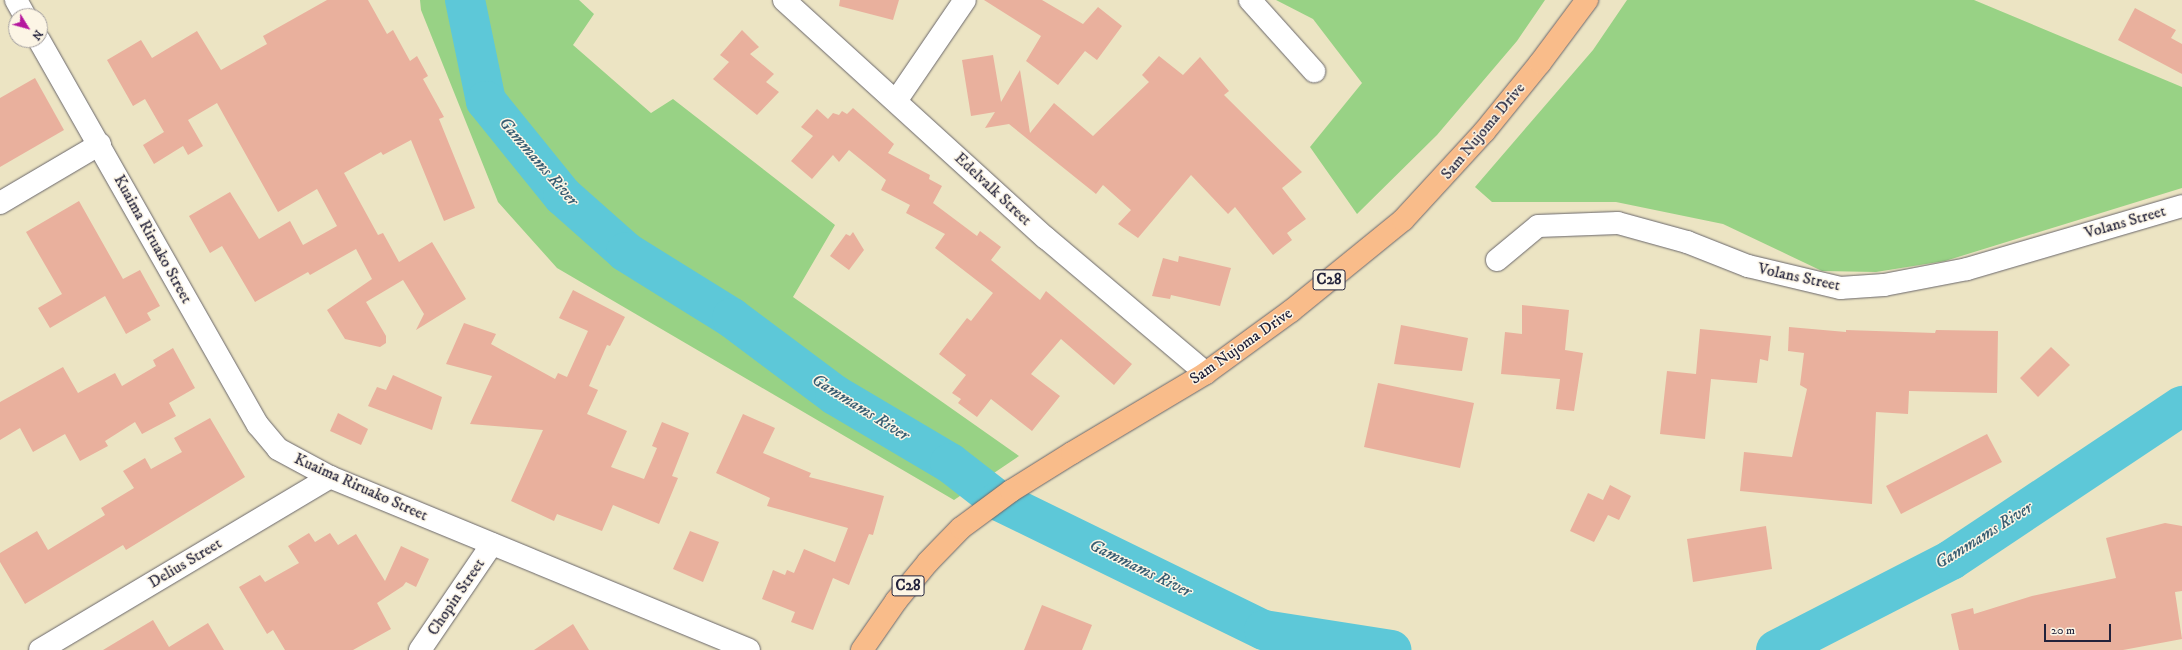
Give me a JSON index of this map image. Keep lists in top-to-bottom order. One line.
{"streets":{"highway":["Sam Nujoma Drive","C28"],"street":["Edelvalk Street","Volans Street","Kuaima Riruako Street","Delius Street","Chopin Street"]},"crossings":[["Sam Nujoma Drive","Edelvalk Street"],["Kuaima Riruako Street","Delius Street"],["Kuaima Riruako Street","Chopin Street"]],"water":["Gammams River"],"scale_bar":"20 m","north":"bottom right"}
